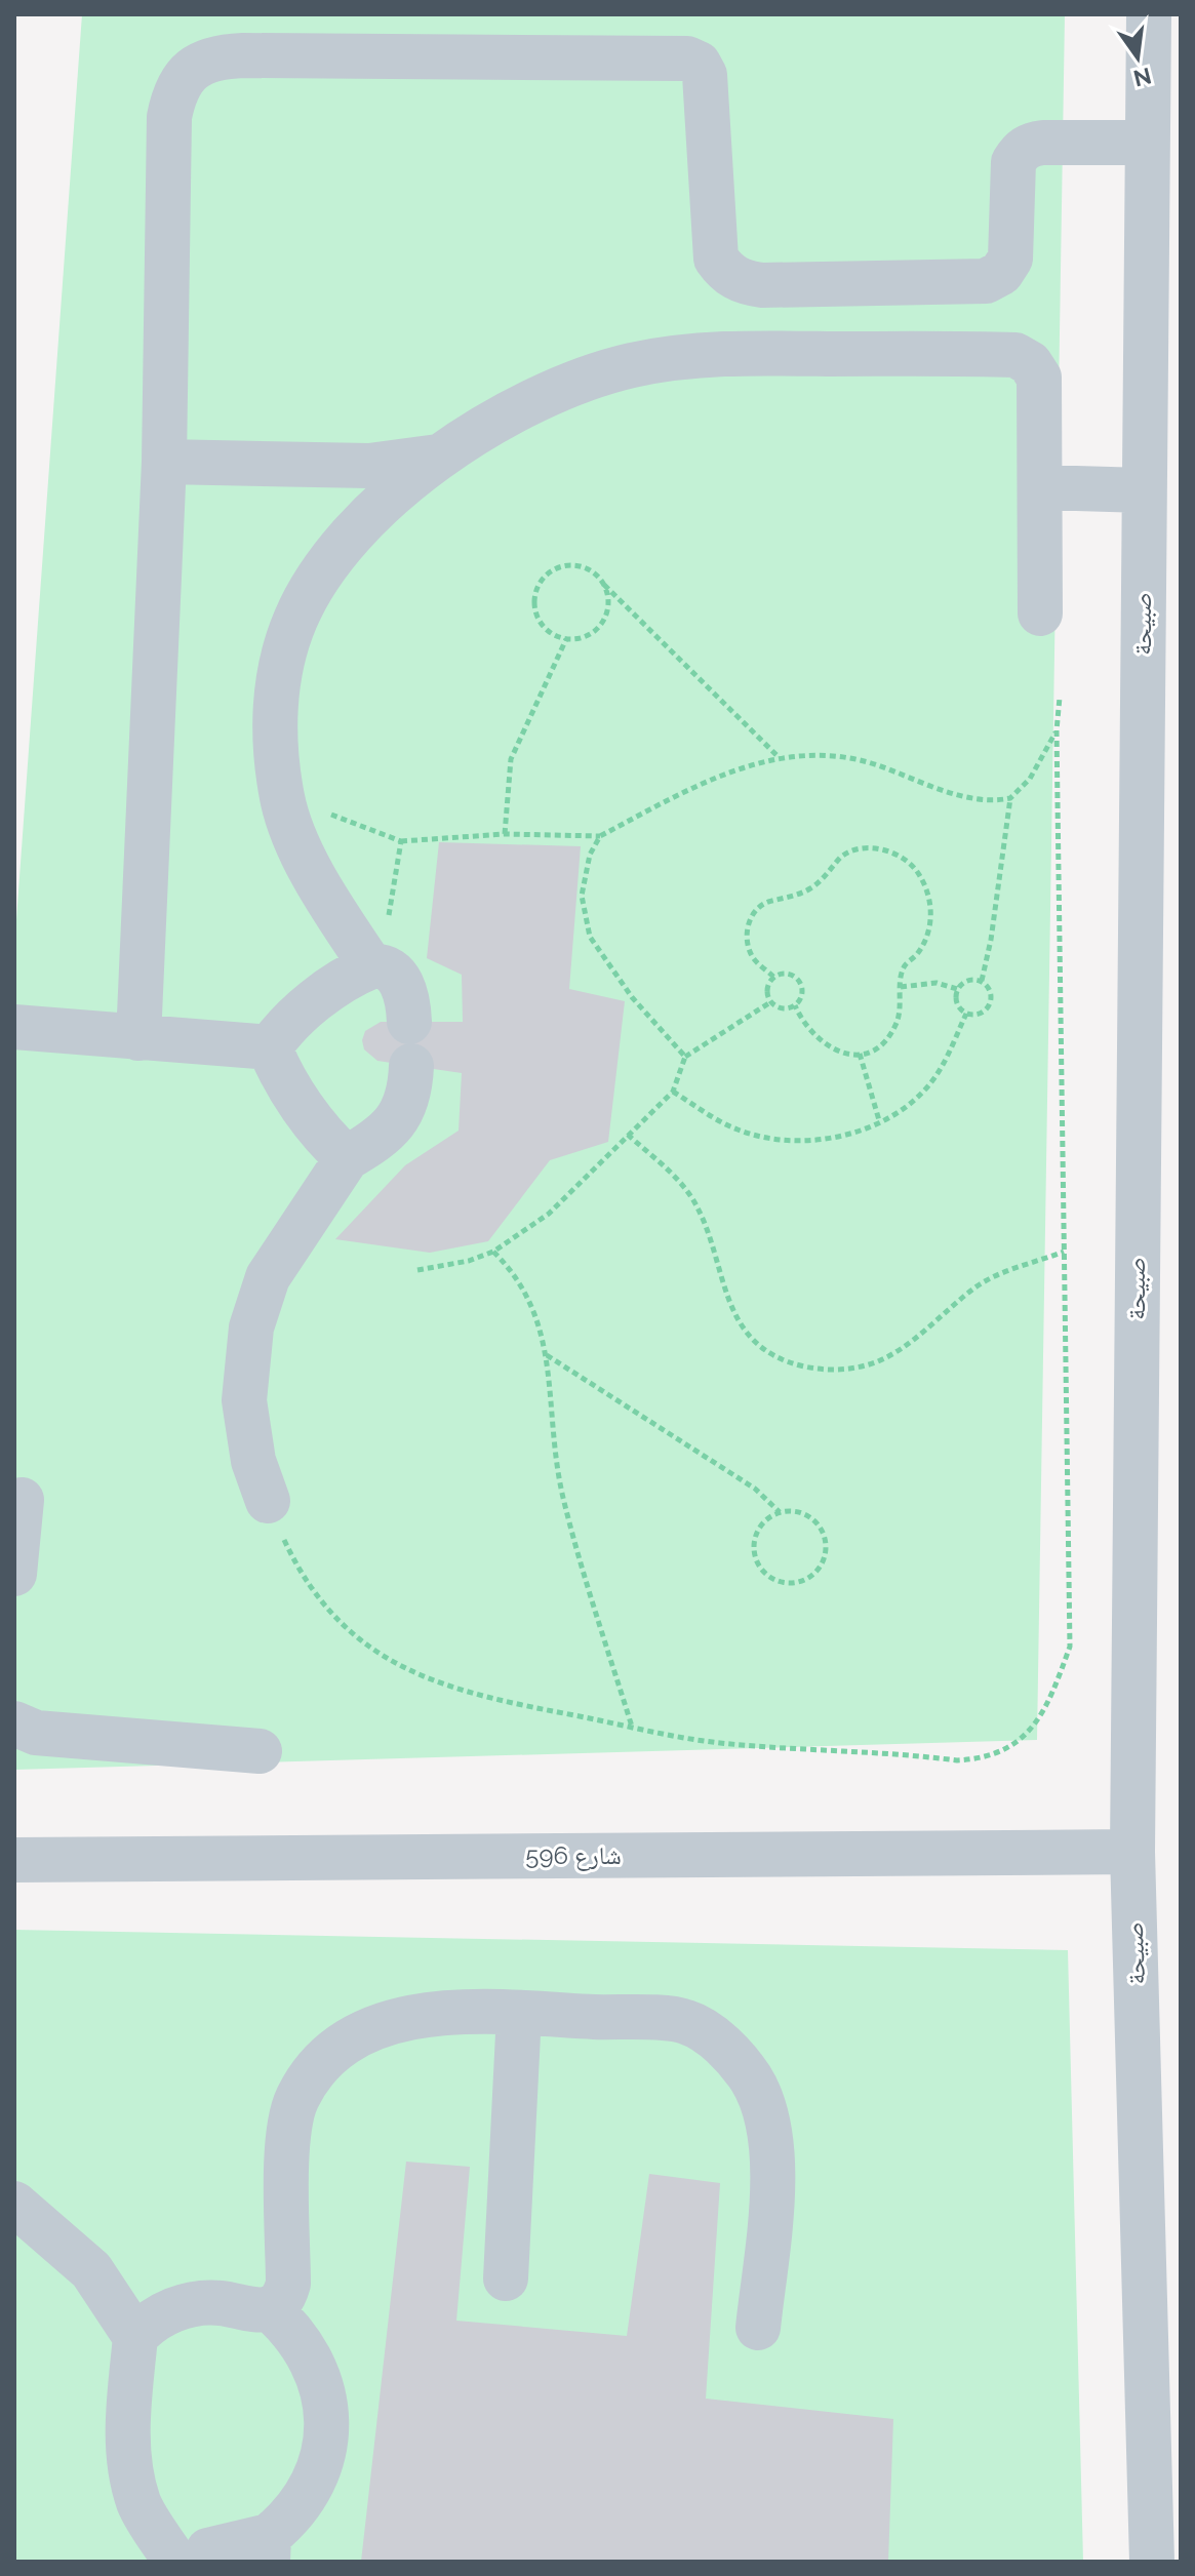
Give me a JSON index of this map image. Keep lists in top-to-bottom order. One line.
{"streets":{"street":["صبيحة","شارع 596"]},"crossings":[["صبيحة","شارع 596"]],"north":"bottom"}
